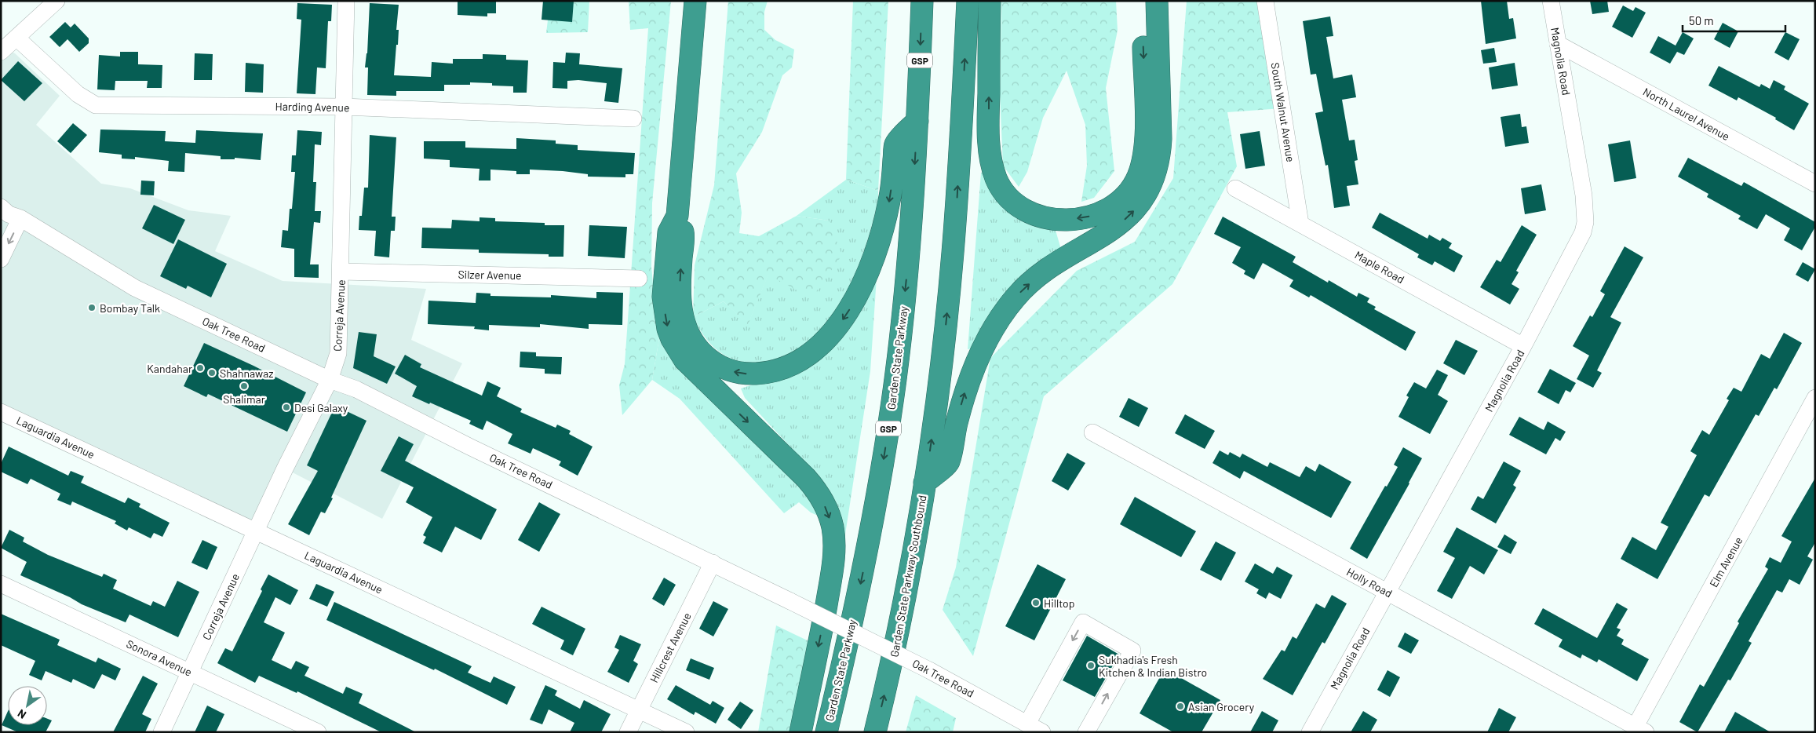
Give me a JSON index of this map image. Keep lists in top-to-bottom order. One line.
{"streets":{"highway":["GSP","Garden State Parkway","Garden State Parkway Southbound"],"street":["Magnolia Road","Harding Avenue","South Walnut Avenue","North Laurel Avenue","Maple Road","Silzer Avenue","Correja Avenue","Oak Tree Road","Laguardia Avenue","Elm Avenue","Holly Road","Hillcrest Avenue","Sonora Avenue"]},"crossings":[["Magnolia Road","North Laurel Avenue"],["Magnolia Road","Maple Road"],["Magnolia Road","Holly Road"],["Harding Avenue","Correja Avenue"],["South Walnut Avenue","Maple Road"],["Silzer Avenue","Correja Avenue"],["Correja Avenue","Oak Tree Road"],["Correja Avenue","Laguardia Avenue"],["Correja Avenue","Sonora Avenue"],["Oak Tree Road","Hillcrest Avenue"],["Laguardia Avenue","Hillcrest Avenue"],["Elm Avenue","Holly Road"]],"one_way":["Garden State Parkway Southbound"],"places":["Bombay Talk","Kandahar","Shahnawaz","Shalimar","Desi Galaxy","Hilltop","Sukhadia's Fresh Kitchen & Indian Bistro","Asian Grocery"],"scale_bar":"50 m","north":"bottom left"}
